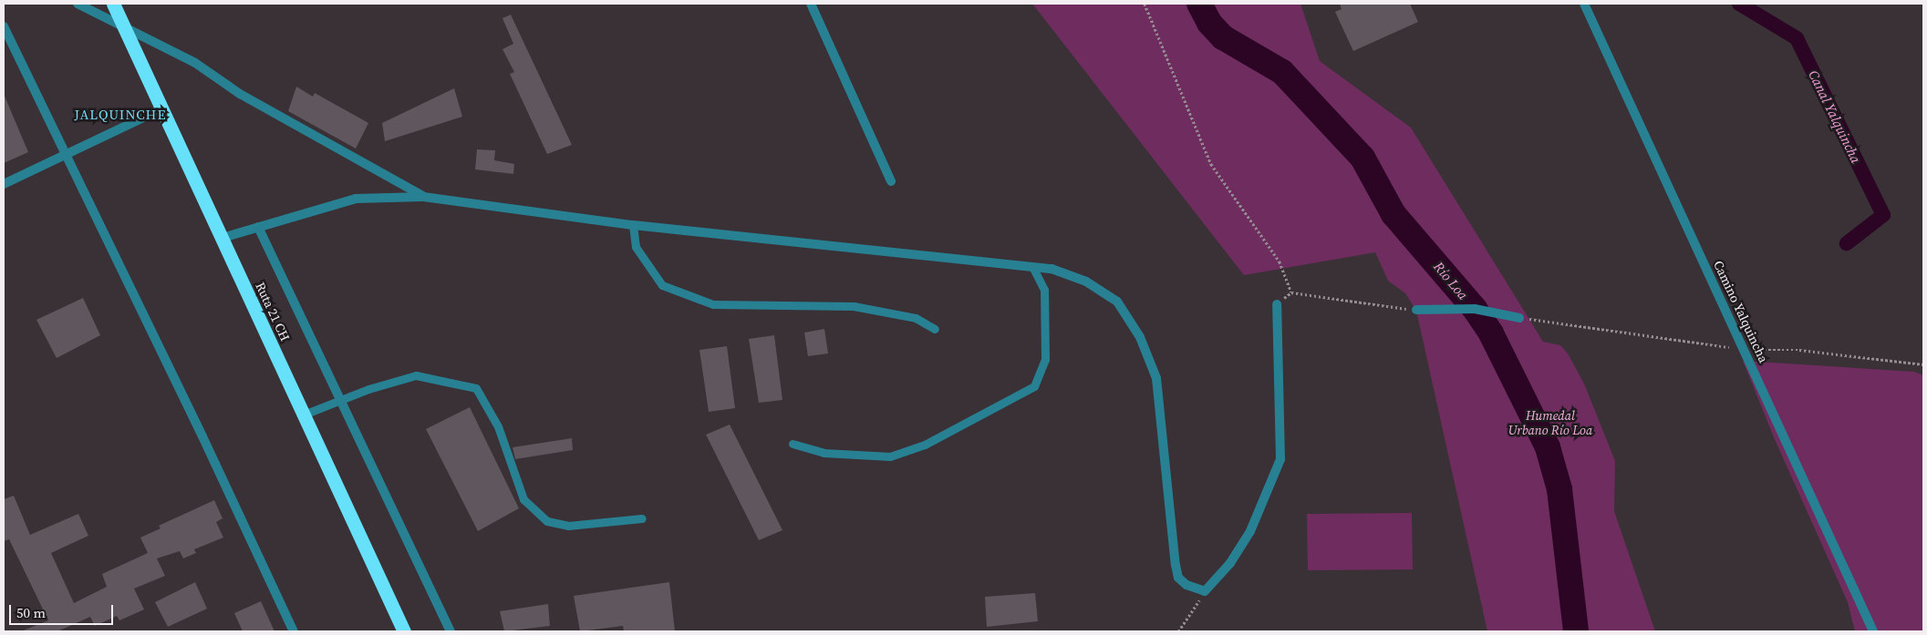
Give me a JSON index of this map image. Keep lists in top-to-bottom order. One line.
{"streets":{"highway":["Ruta 21 CH"],"street":["Camino Yalquincha"]},"districts":["JALQUINCHE"],"water":["Canal Yalquincha","Río Loa"],"parks":["Humedal Urbano Río Loa"],"scale_bar":"50 m"}
